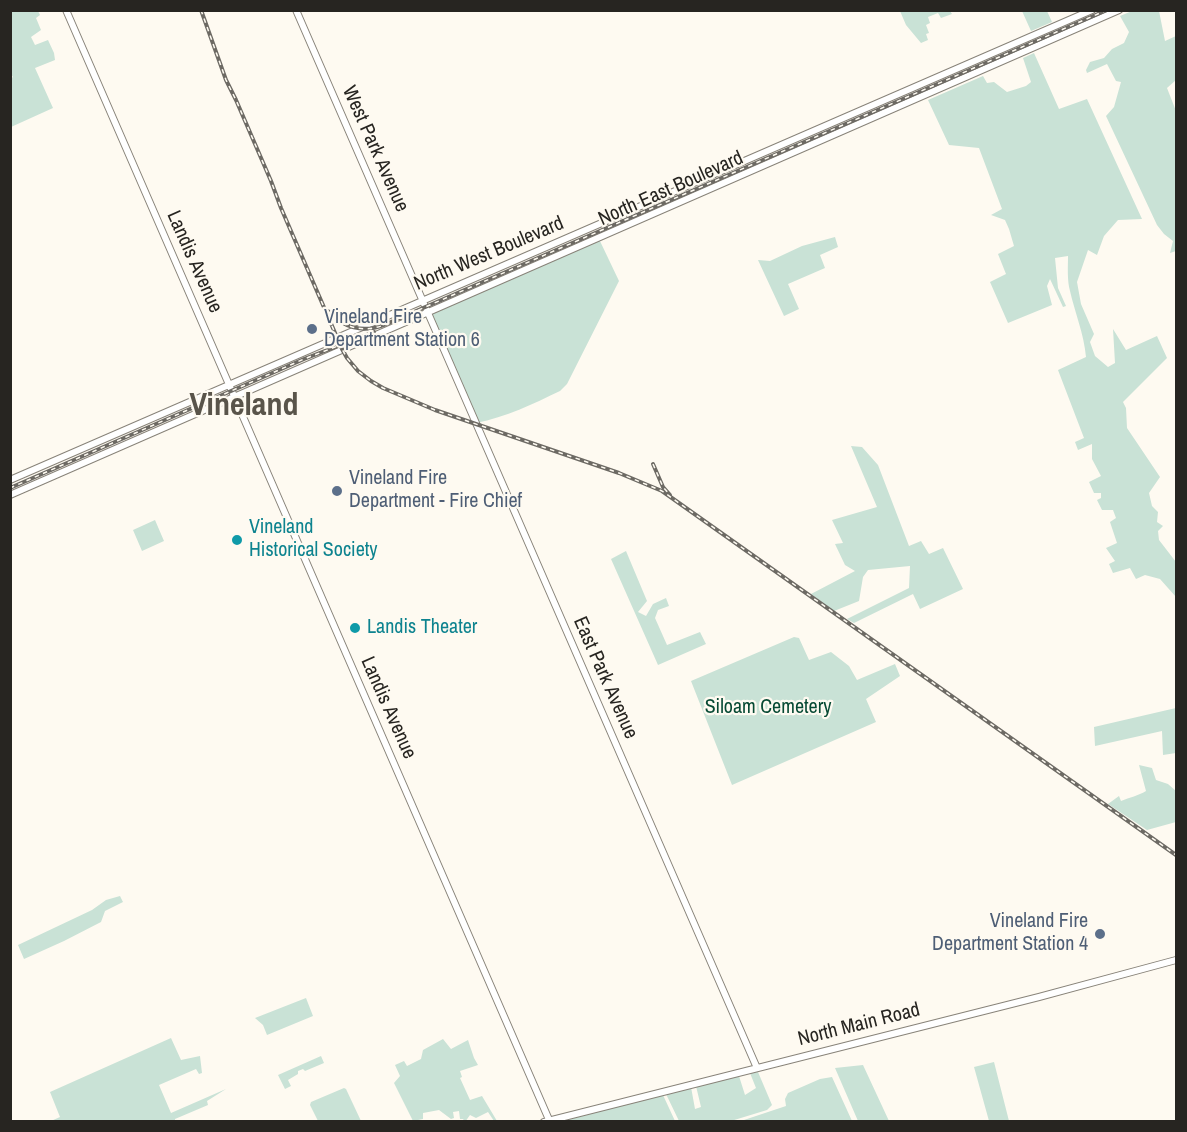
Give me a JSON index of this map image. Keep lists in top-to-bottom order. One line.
{"streets":{"main road":["West Park Avenue","North East Boulevard","North West Boulevard","Landis Avenue","East Park Avenue","North Main Road"]},"crossings":[["West Park Avenue","North West Boulevard"],["West Park Avenue","East Park Avenue"],["North East Boulevard","Landis Avenue"],["North East Boulevard","East Park Avenue"],["North West Boulevard","Landis Avenue"],["North West Boulevard","East Park Avenue"],["Landis Avenue","North Main Road"],["East Park Avenue","North Main Road"]],"districts":["Vineland"],"parks":["Siloam Cemetery"],"places":["Vineland Fire Department Station 6","Vineland Fire Department - Fire Chief","Vineland Historical Society","Landis Theater","Vineland Fire Department Station 4"]}
